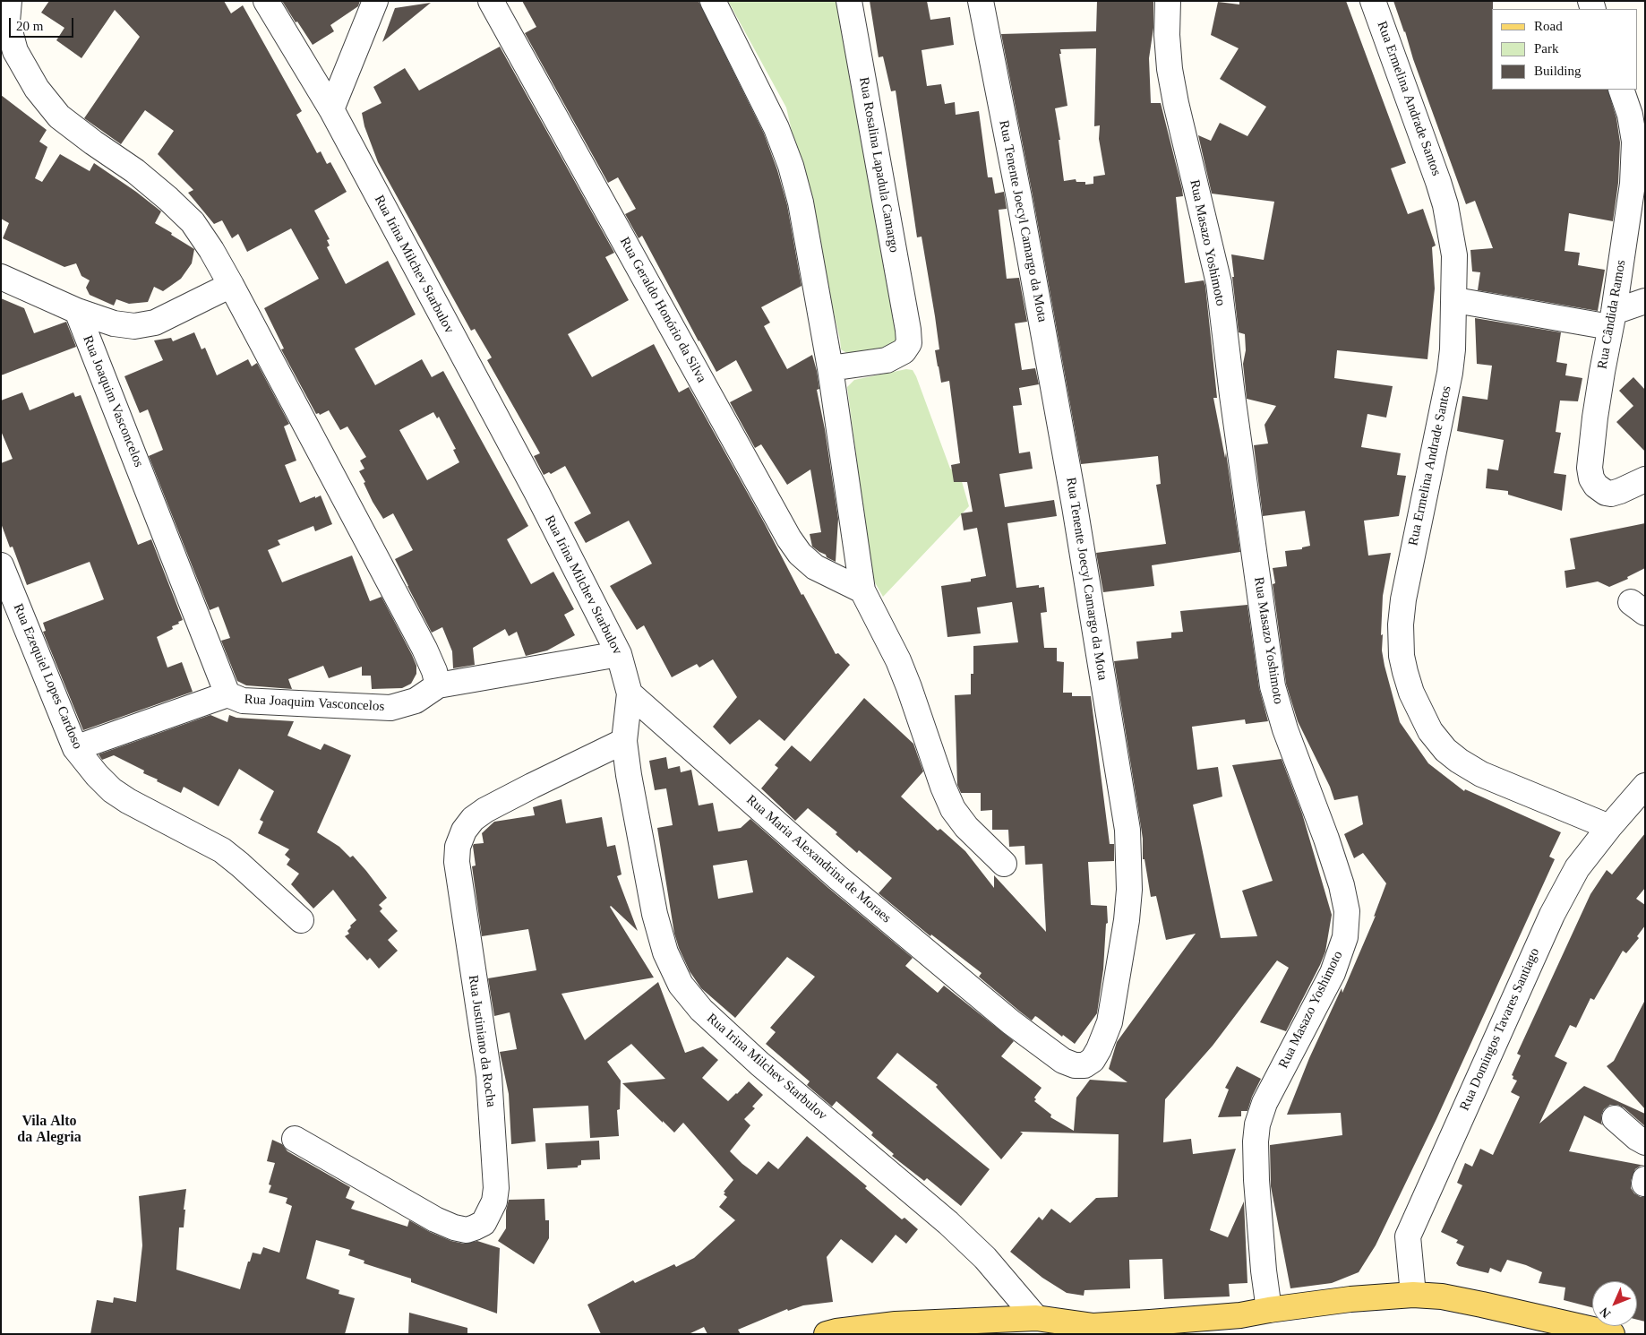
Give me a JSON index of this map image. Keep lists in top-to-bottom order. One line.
{"streets":{"street":["Rua Ermelina Andrade Santos","Rua Rosalina Lapadula Camargo","Rua Tenente Joecyl Camargo da Mota","Rua Masazo Yoshimoto","Rua Irina Milchev Starbulov","Rua Geraldo Honório da Silva","Rua Cândida Ramos","Rua Joaquim Vasconcelos","Rua Ezequiel Lopes Cardoso","Rua Maria Alexandrina de Moraes","Rua Domingos Tavares Santiago","Rua Justiniano da Rocha"]},"crossings":[["Rua Ermelina Andrade Santos","Rua Domingos Tavares Santiago"],["Rua Tenente Joecyl Camargo da Mota","Rua Maria Alexandrina de Moraes"],["Rua Irina Milchev Starbulov","Rua Maria Alexandrina de Moraes"],["Rua Irina Milchev Starbulov","Rua Justiniano da Rocha"]],"districts":["Vila Alto da Alegria"],"legend":["Road","Park","Building"],"scale_bar":"20 m","north":"bottom left"}
